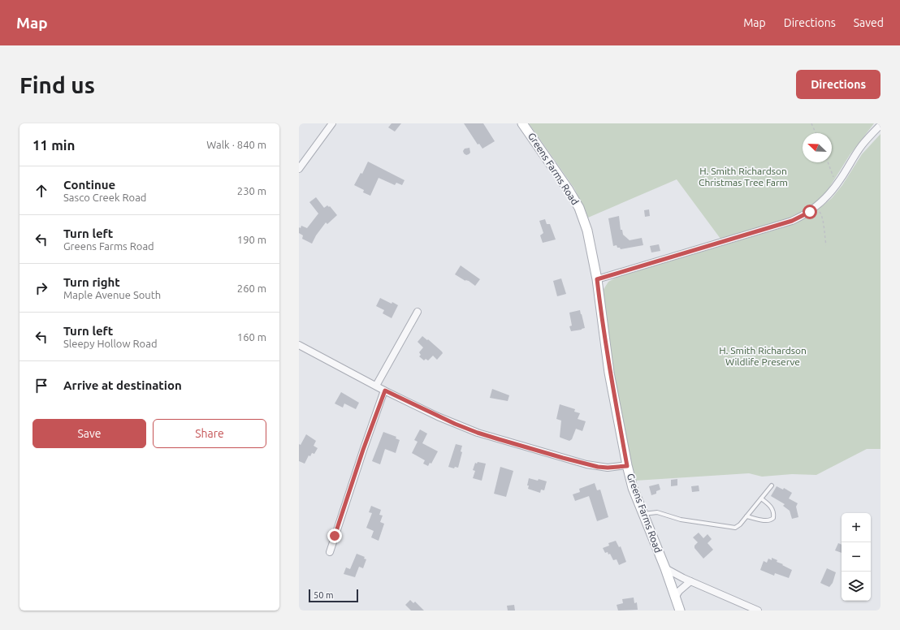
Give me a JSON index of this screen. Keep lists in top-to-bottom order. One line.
{"streets":{"street":["Greens Farms Road"]},"parks":["H. Smith Richardson Christmas Tree Farm","H. Smith Richardson Wildlife Preserve"],"scale_bar":"50 m","north":"top left","page":{"header":"Map","nav":["Map","Directions","Saved"],"buttons":["Directions",["Save","Share"]],"title":"Find us","heading":["11 min","Walk · 840 m"],"list":[["Continue","Sasco Creek Road","230 m"],["Turn left","Greens Farms Road","190 m"],["Turn right","Maple Avenue South","260 m"],["Turn left","Sleepy Hollow Road","160 m"],"Arrive at destination"],"map_buttons":["+","−"],"scale":"50 m"}}
